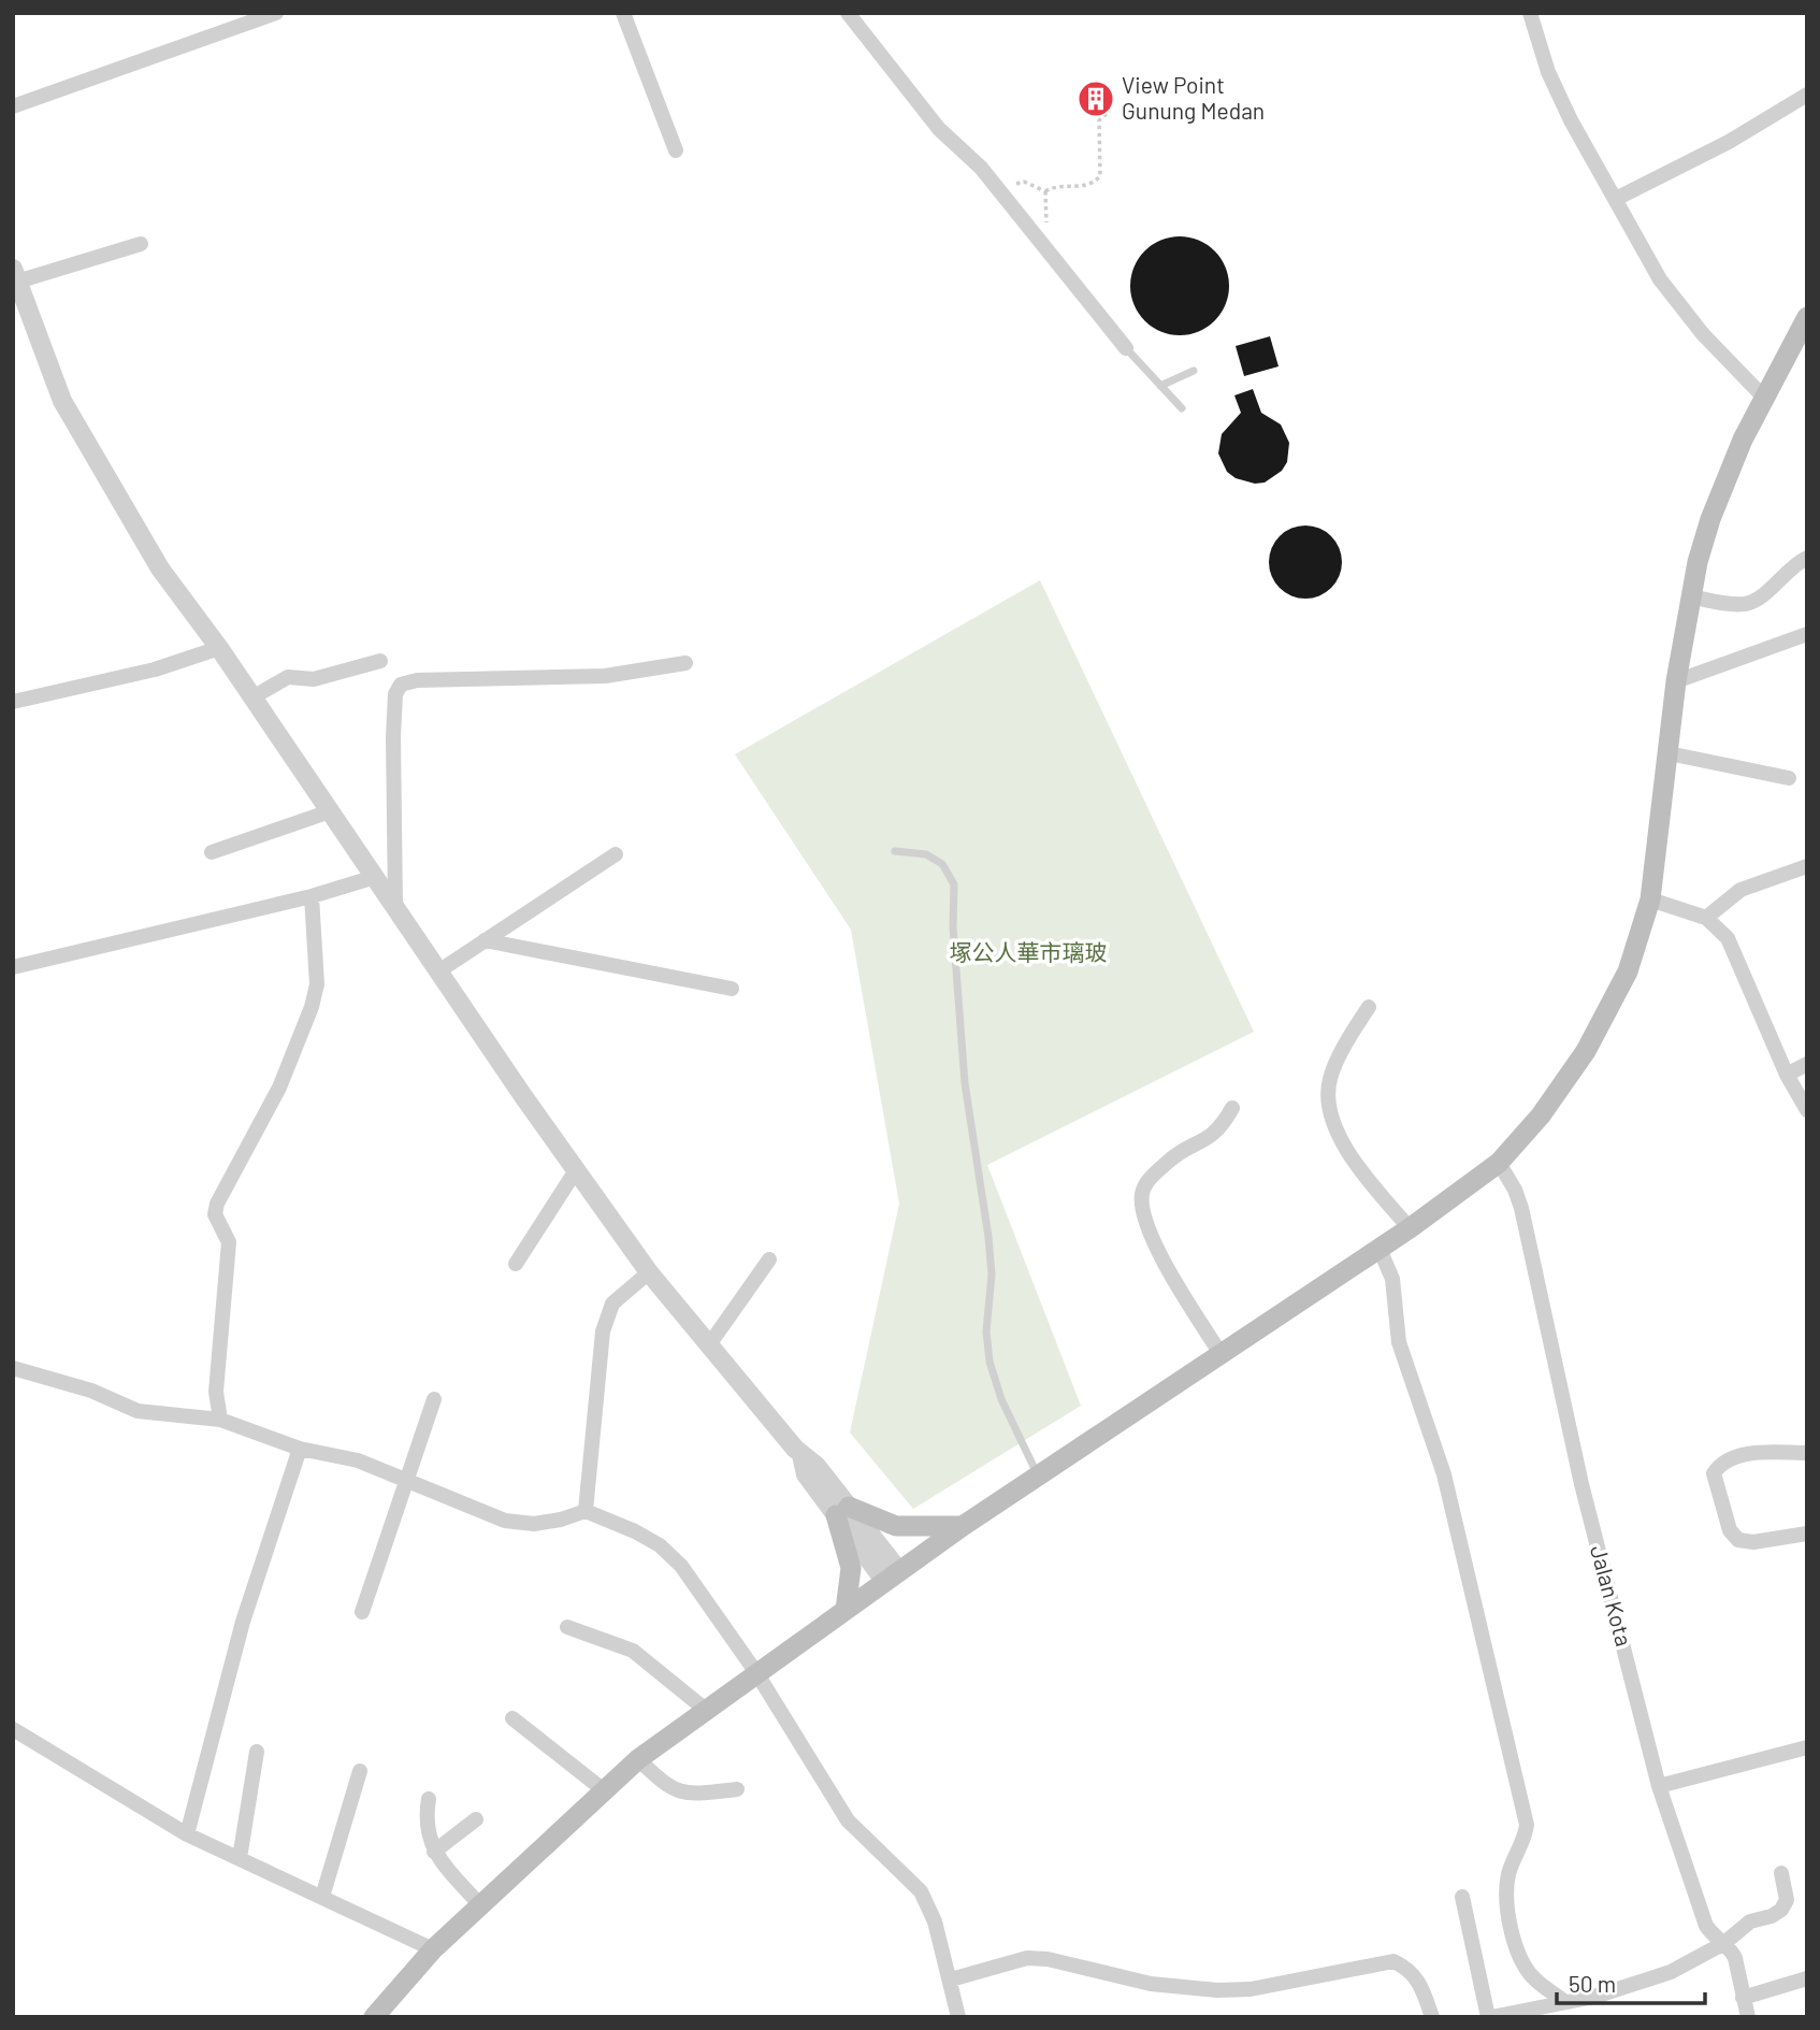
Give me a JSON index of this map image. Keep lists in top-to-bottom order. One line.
{"streets":{"street":["Jalan Kota"]},"parks":["塚公人華市璃玻"],"places":{"building":["View Point Gunung Medan"]},"scale_bar":"50 m"}
